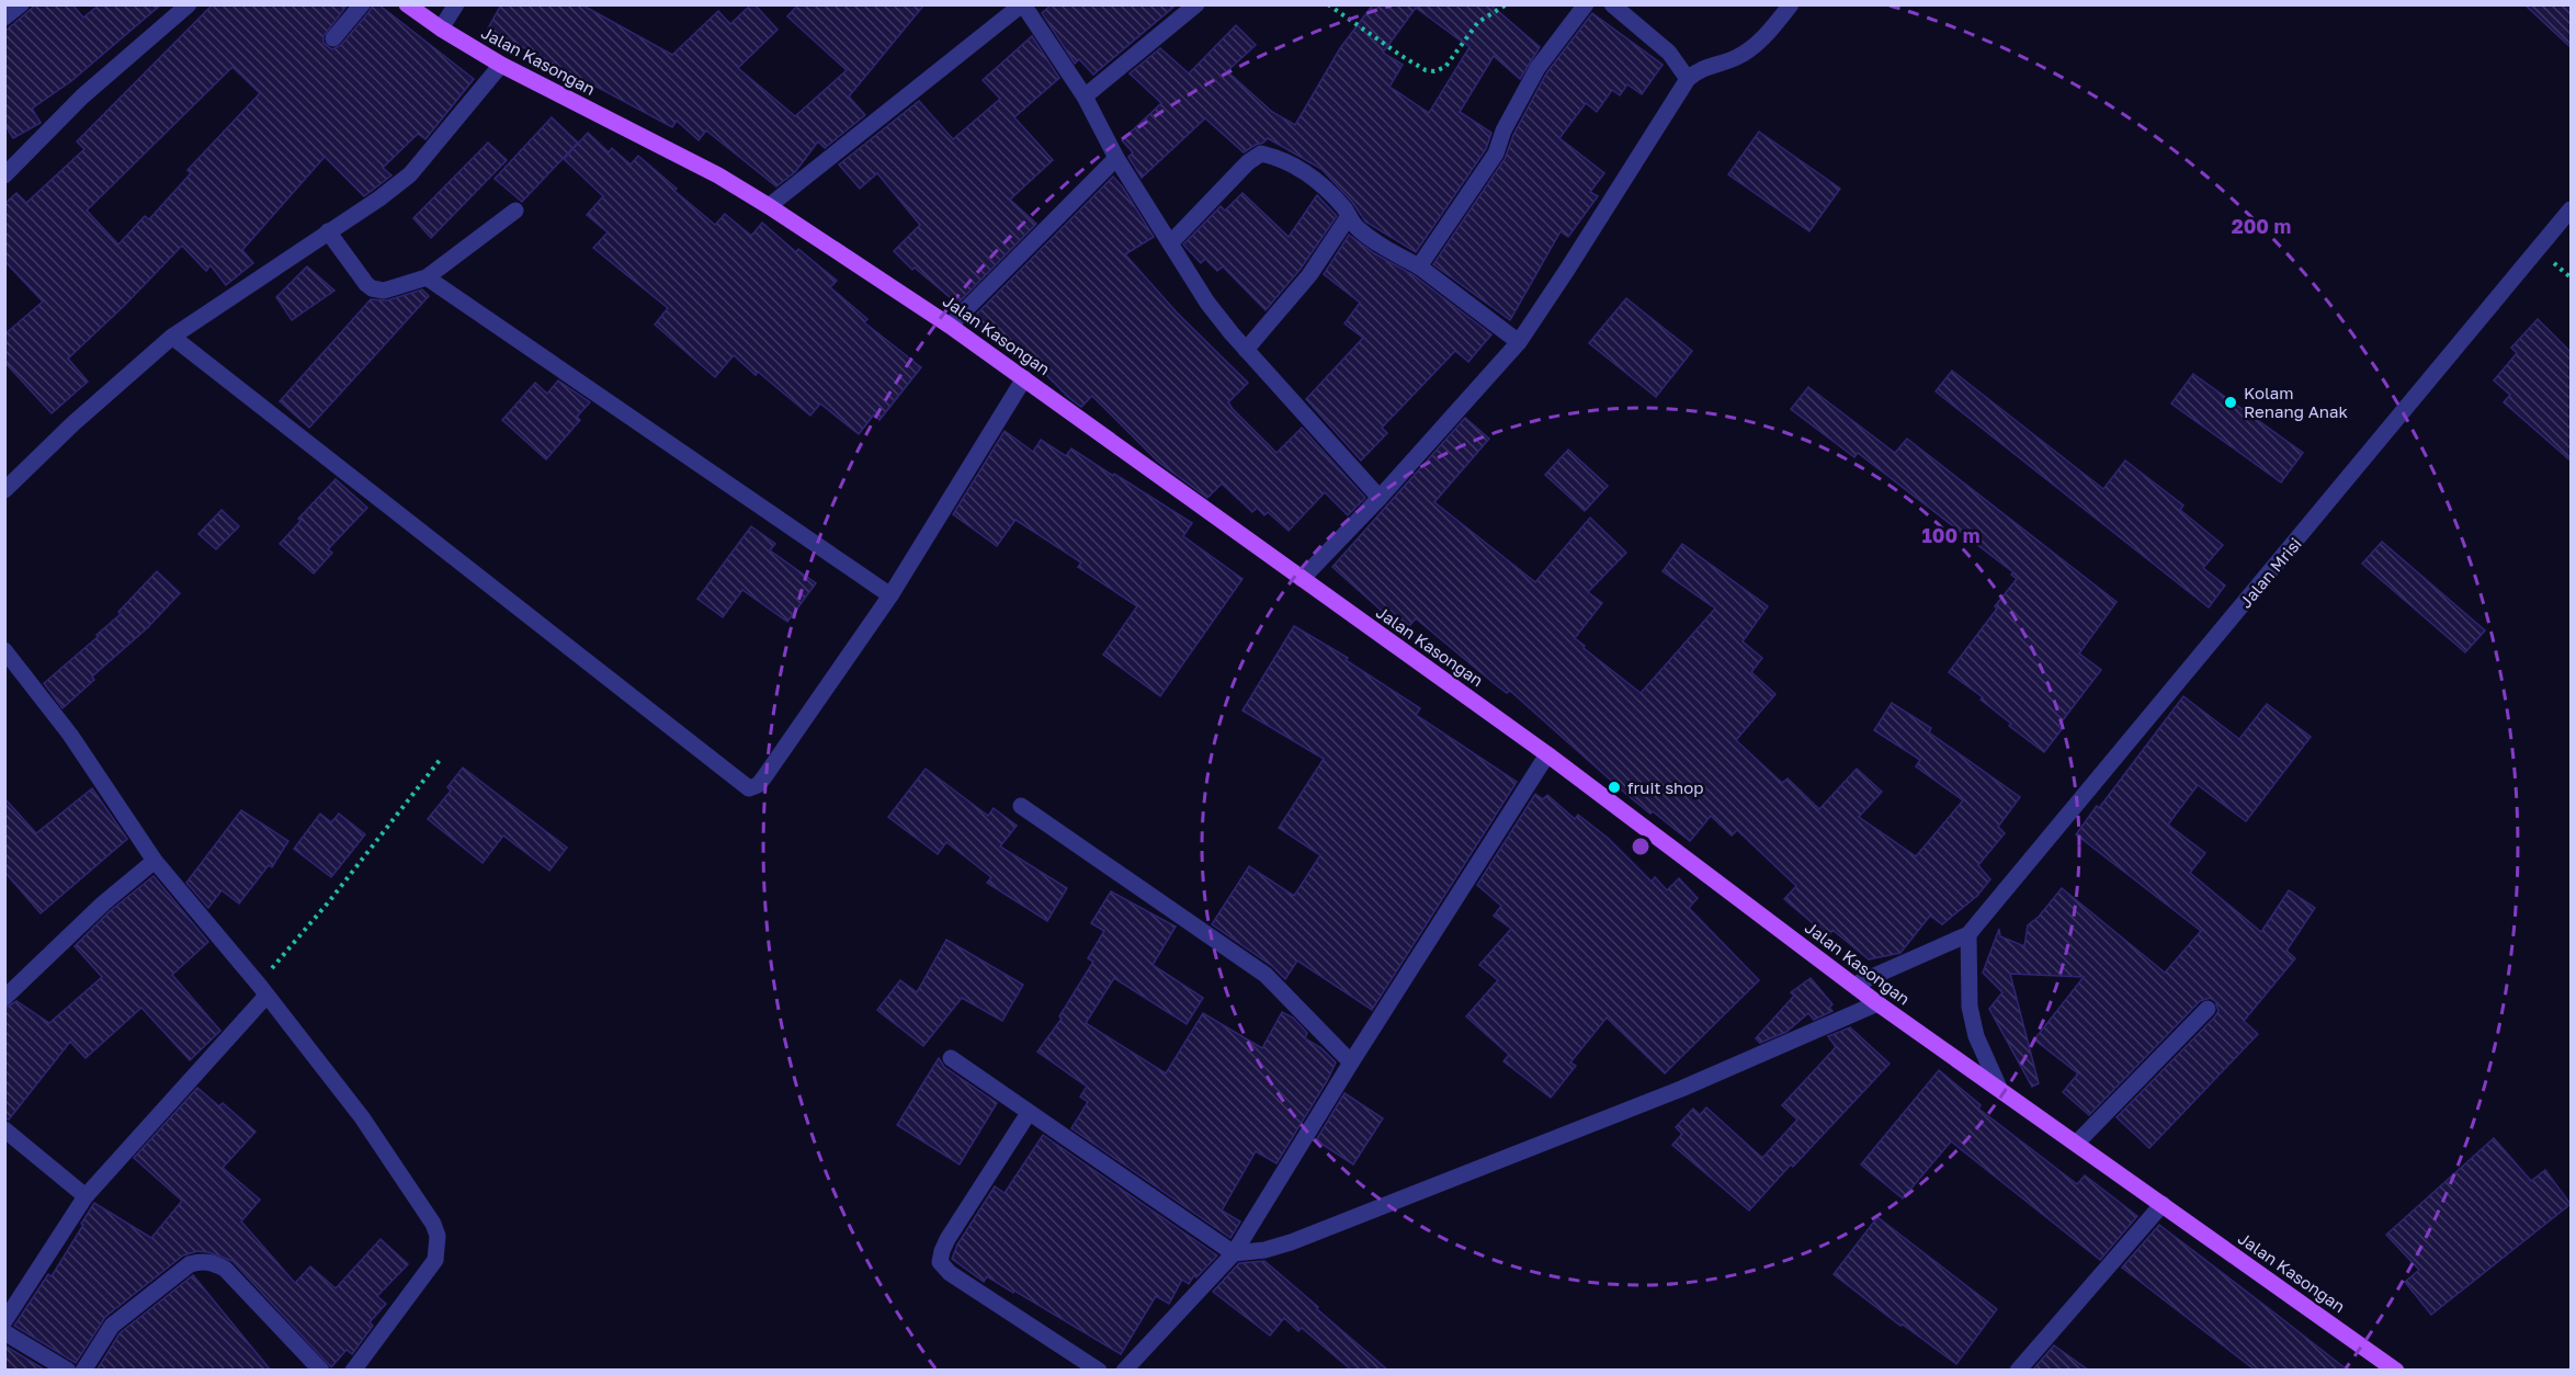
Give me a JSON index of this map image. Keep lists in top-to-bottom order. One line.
{"streets":{"main road":["Jalan Kasongan"],"street":["Jalan Mrisi"]},"places":["Kolam Renang Anak","fruit shop"],"rings":["200 m","100 m"]}
